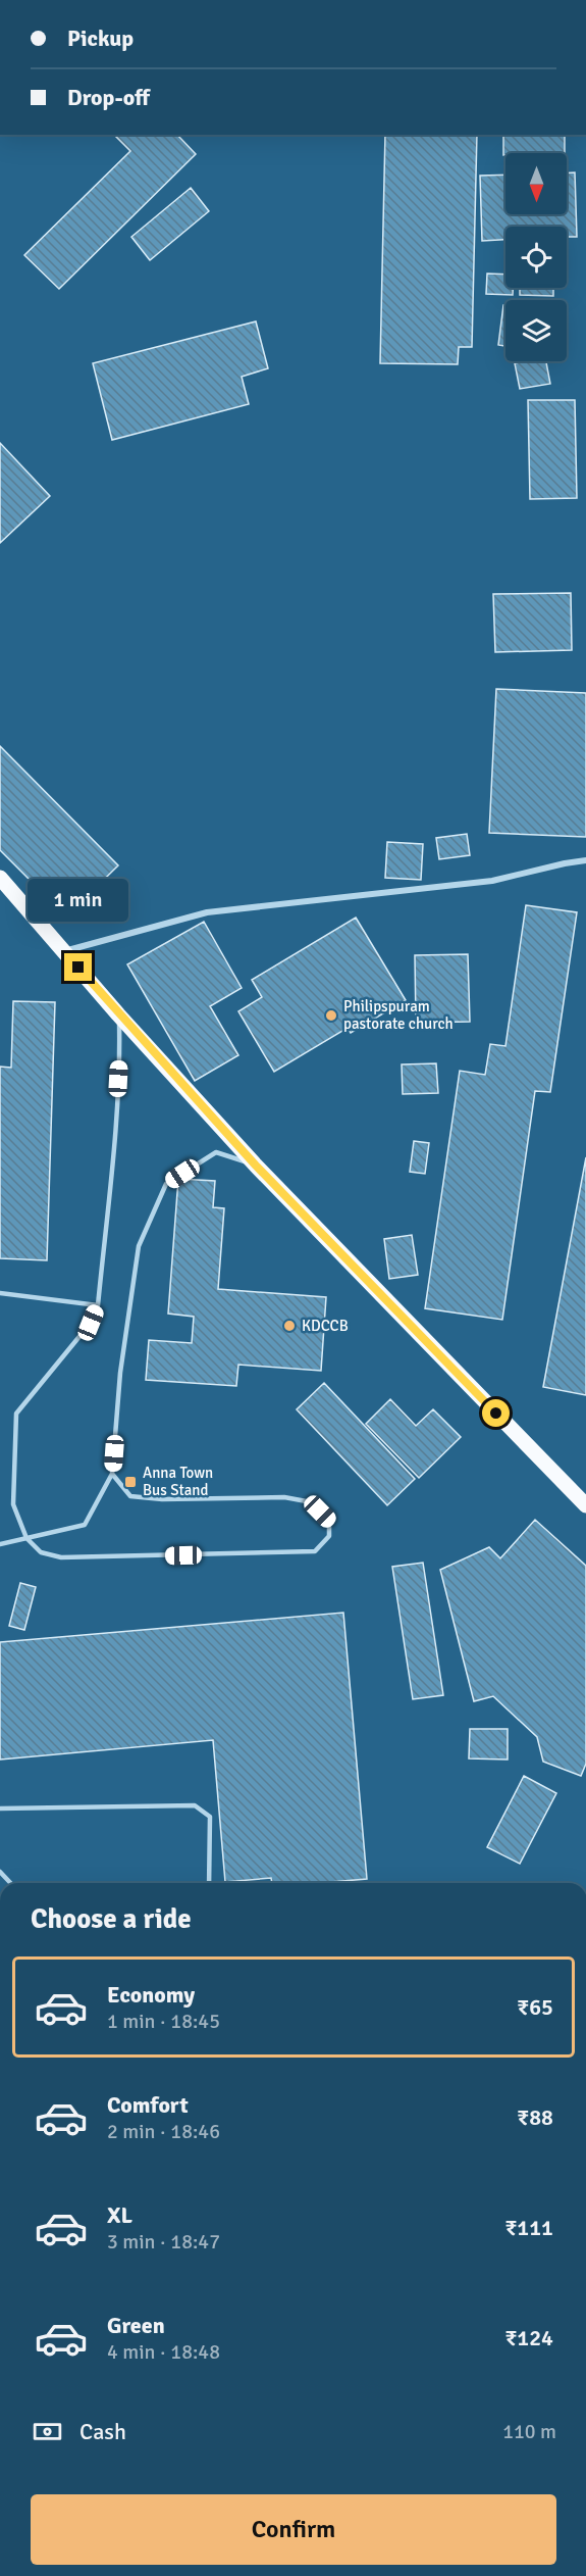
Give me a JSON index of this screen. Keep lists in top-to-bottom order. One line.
{"places":{"other":["Philipspuram pastorate church","KDCCB"],"transit":["Anna Town Bus Stand"]},"north":"bottom","page":{"banner":["Pickup","Drop-off"],"bubble":"1 min","heading":"Choose a ride","list":[{"name":"Economy","note":"1 min · 18:45","value":"₹65"},{"name":"Comfort","note":"2 min · 18:46","value":"₹88"},{"name":"XL","note":"3 min · 18:47","value":"₹111"},{"name":"Green","note":"4 min · 18:48","value":"₹124"}],"pay":["Cash","110 m"],"buttons":"Confirm"}}
